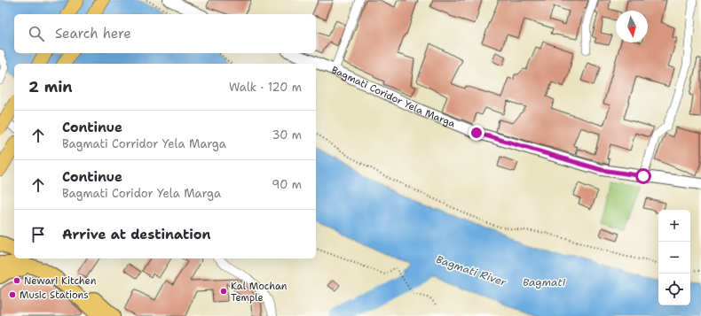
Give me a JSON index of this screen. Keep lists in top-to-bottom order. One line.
{"streets":{"street":["Bagmati Coridor Yela Marga"]},"water":["Bagmati River","Bagmati"],"places":["Newari Kitchen","Kal Mochan Temple","Music Stations"],"north":"bottom","page":{"search":"Search here","heading":["2 min","Walk · 120 m"],"list":[["Continue","Bagmati Corridor Yela Marga","30 m"],["Continue","Bagmati Coridor Yela Marga","90 m"],"Arrive at destination"],"map_buttons":["+","−"]}}
